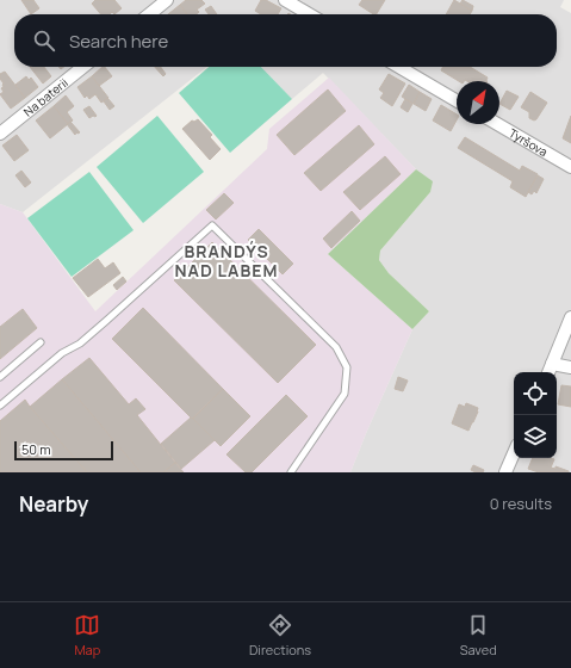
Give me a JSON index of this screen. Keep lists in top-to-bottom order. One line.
{"streets":{"street":["Na baterii","Tyršova"]},"districts":["BRANDÝS NAD LABEM"],"scale_bar":"50 m","north":"top right","page":{"search":"Search here","scale":"50 m","heading":["Nearby","0 results"],"nav":["Map","Directions","Saved"]}}
